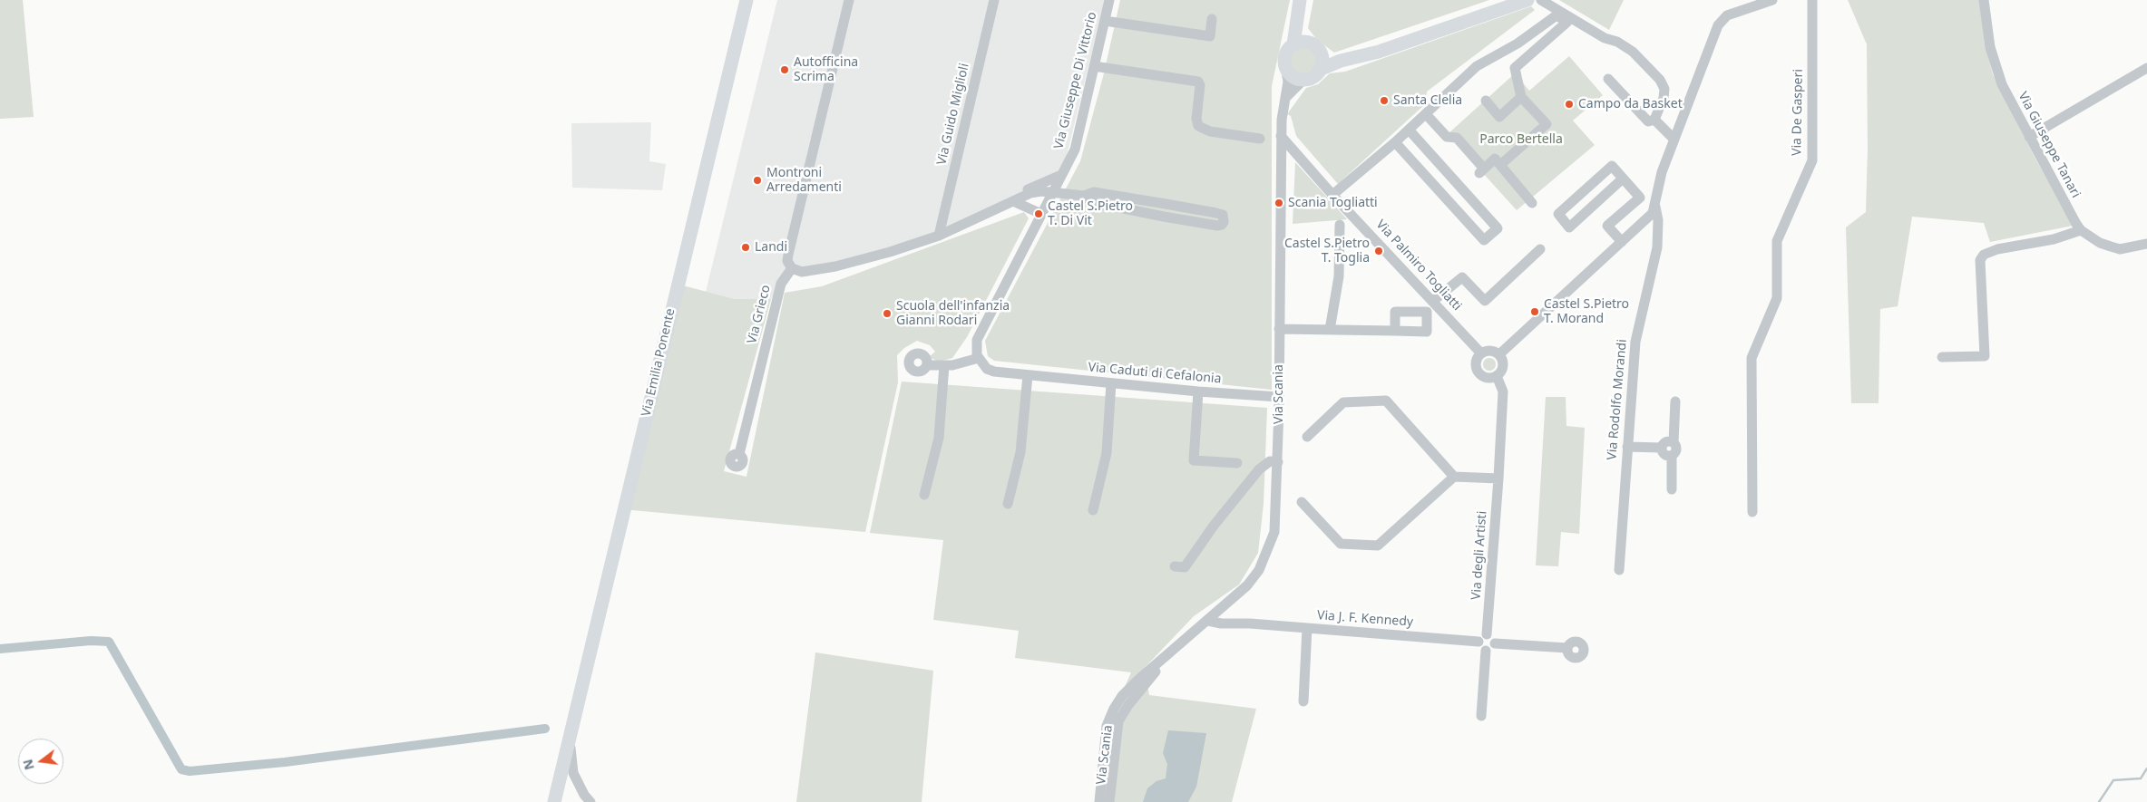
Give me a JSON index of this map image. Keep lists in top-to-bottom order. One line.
{"streets":{"main road":["Via Emilia Ponente","Via Scania"],"street":["Via Giuseppe Di Vittorio","Via De Gasperi","Via Guido Miglioli","Via Giuseppe Tanari","Via Palmiro Togliatti","Via Grieco","Via Caduti di Cefalonia","Via Rodolfo Morandi","Via degli Artisti","Via J. F. Kennedy"]},"crossings":[["Via Giuseppe Di Vittorio","Via Caduti di Cefalonia"],["Via Palmiro Togliatti","Via Scania"],["Via Palmiro Togliatti","Via degli Artisti"],["Via Caduti di Cefalonia","Via Scania"],["Via degli Artisti","Via J. F. Kennedy"]],"parks":["Parco Bertella"],"places":["Autofficina Scrima","Santa Clelia","Campo da Basket","Montroni Arredamenti","Scania Togliatti","Castel S.Pietro T. Di Vit","Landi","Castel S.Pietro T. Toglia","Castel S.Pietro T. Morand","Scuola dell'infanzia Gianni Rodari"],"north":"left"}
